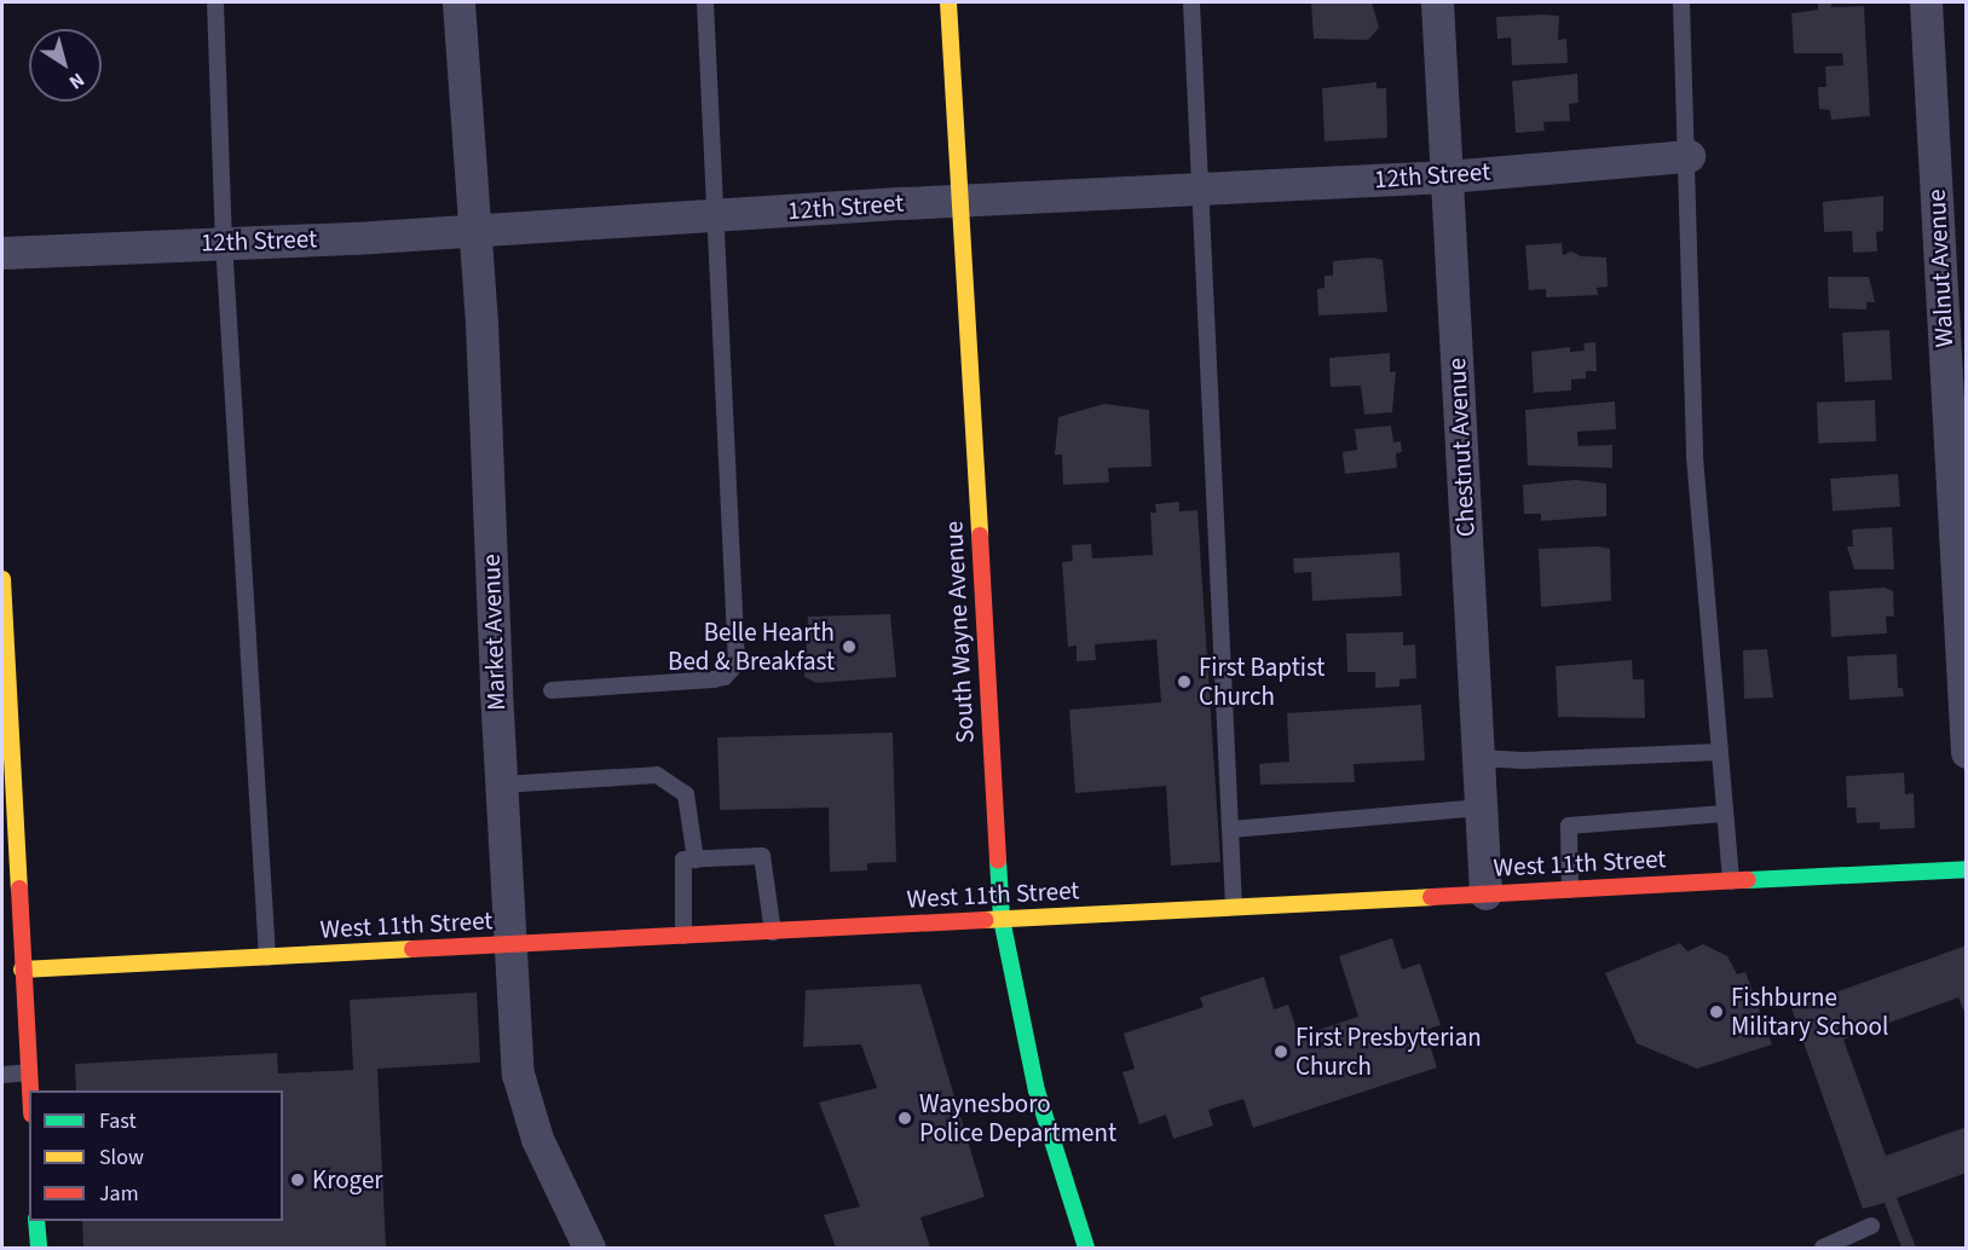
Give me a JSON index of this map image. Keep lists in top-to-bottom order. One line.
{"streets":{"street":["12th Street","Walnut Avenue","Chestnut Avenue","Market Avenue","South Wayne Avenue","West 11th Street"]},"crossings":[["12th Street","Chestnut Avenue"],["12th Street","Market Avenue"],["12th Street","South Wayne Avenue"],["Chestnut Avenue","West 11th Street"],["Market Avenue","West 11th Street"],["South Wayne Avenue","West 11th Street"]],"places":["Belle Hearth Bed & Breakfast","First Baptist Church","Fishburne Military School","First Presbyterian Church","Waynesboro Police Department","Kroger"],"legend":["Fast","Slow","Jam"],"north":"bottom right"}
